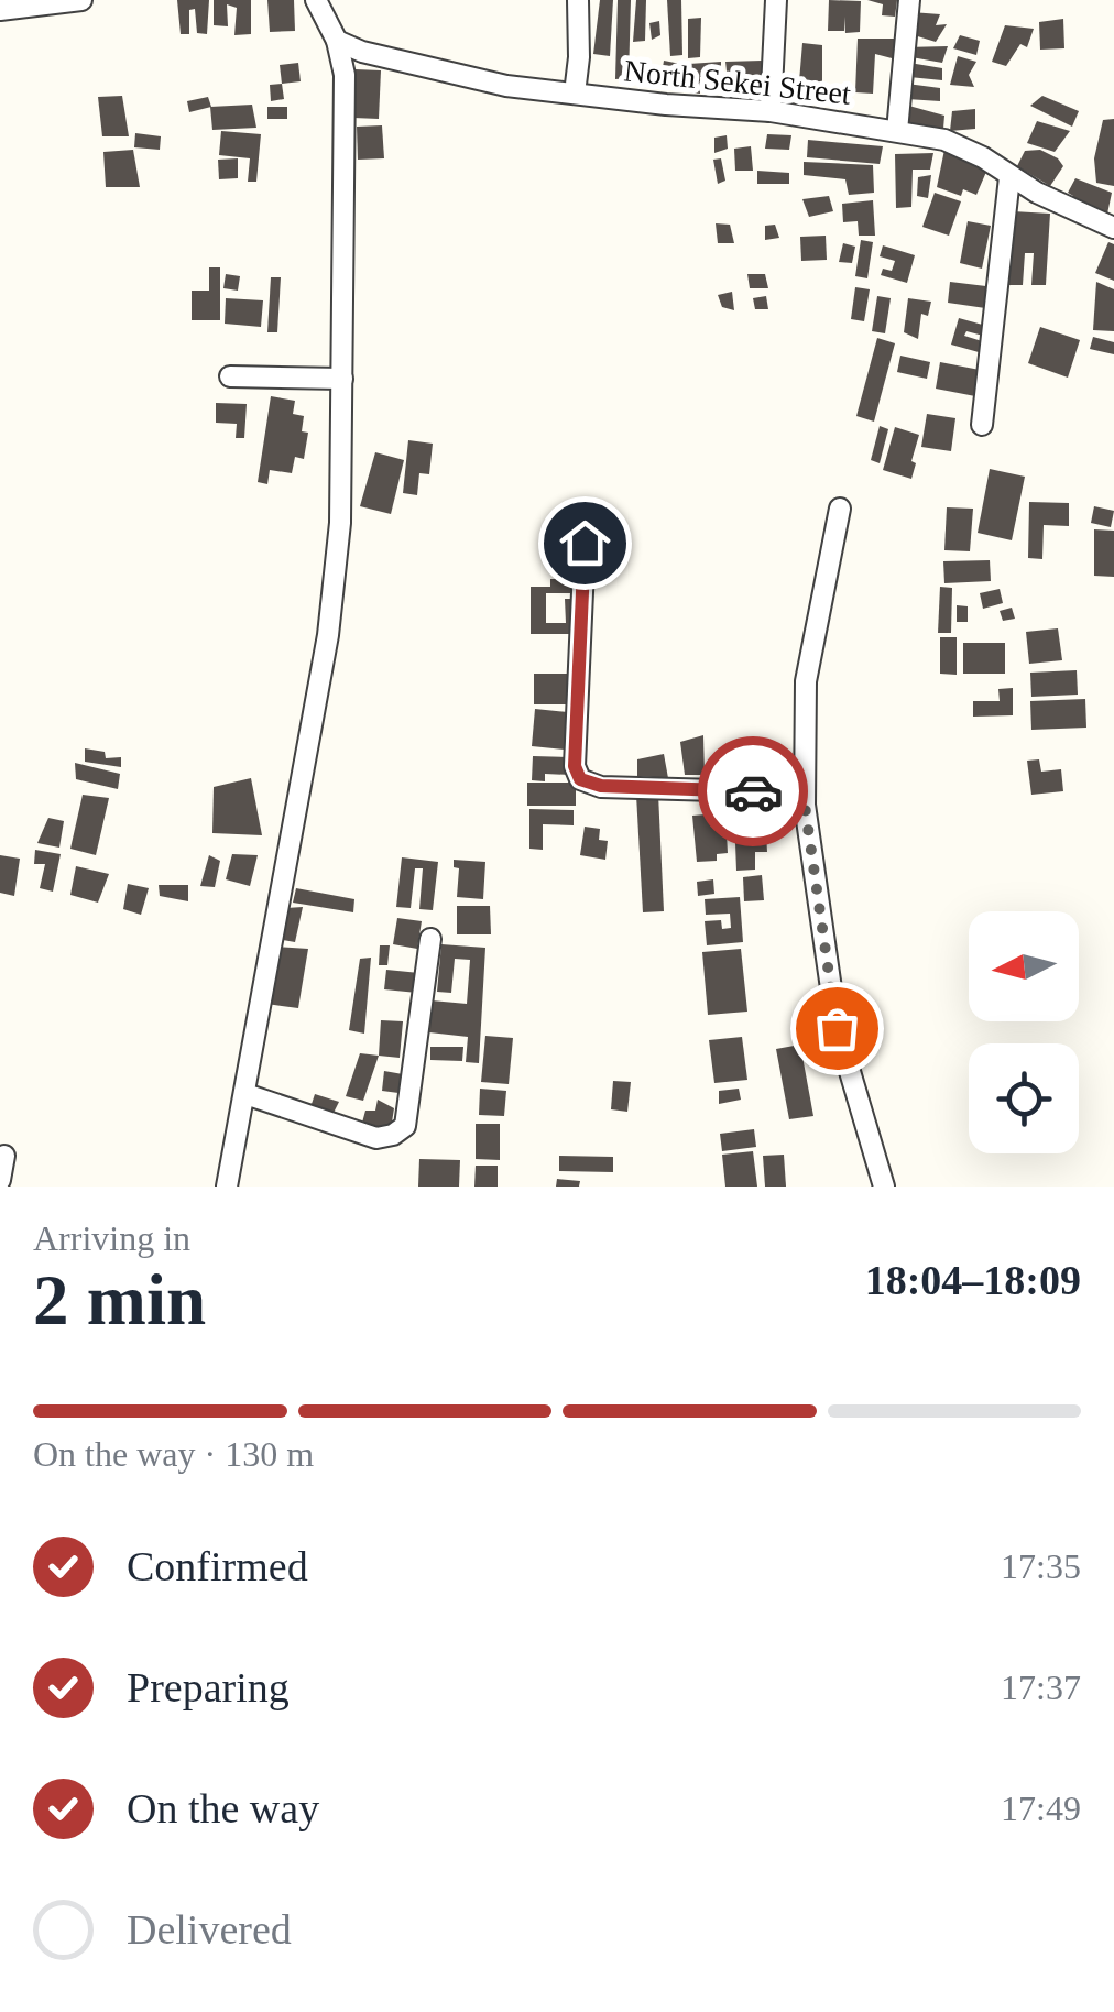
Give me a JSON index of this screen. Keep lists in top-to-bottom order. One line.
{"streets":{"street":["North Sekei Street"]},"north":"left","page":{"heading":["2 min","Arriving in","18:04–18:09"],"bar":"On the way · 130 m","list":[["Confirmed","17:35"],["Preparing","17:37"],["On the way","17:49"],"Delivered"]}}
